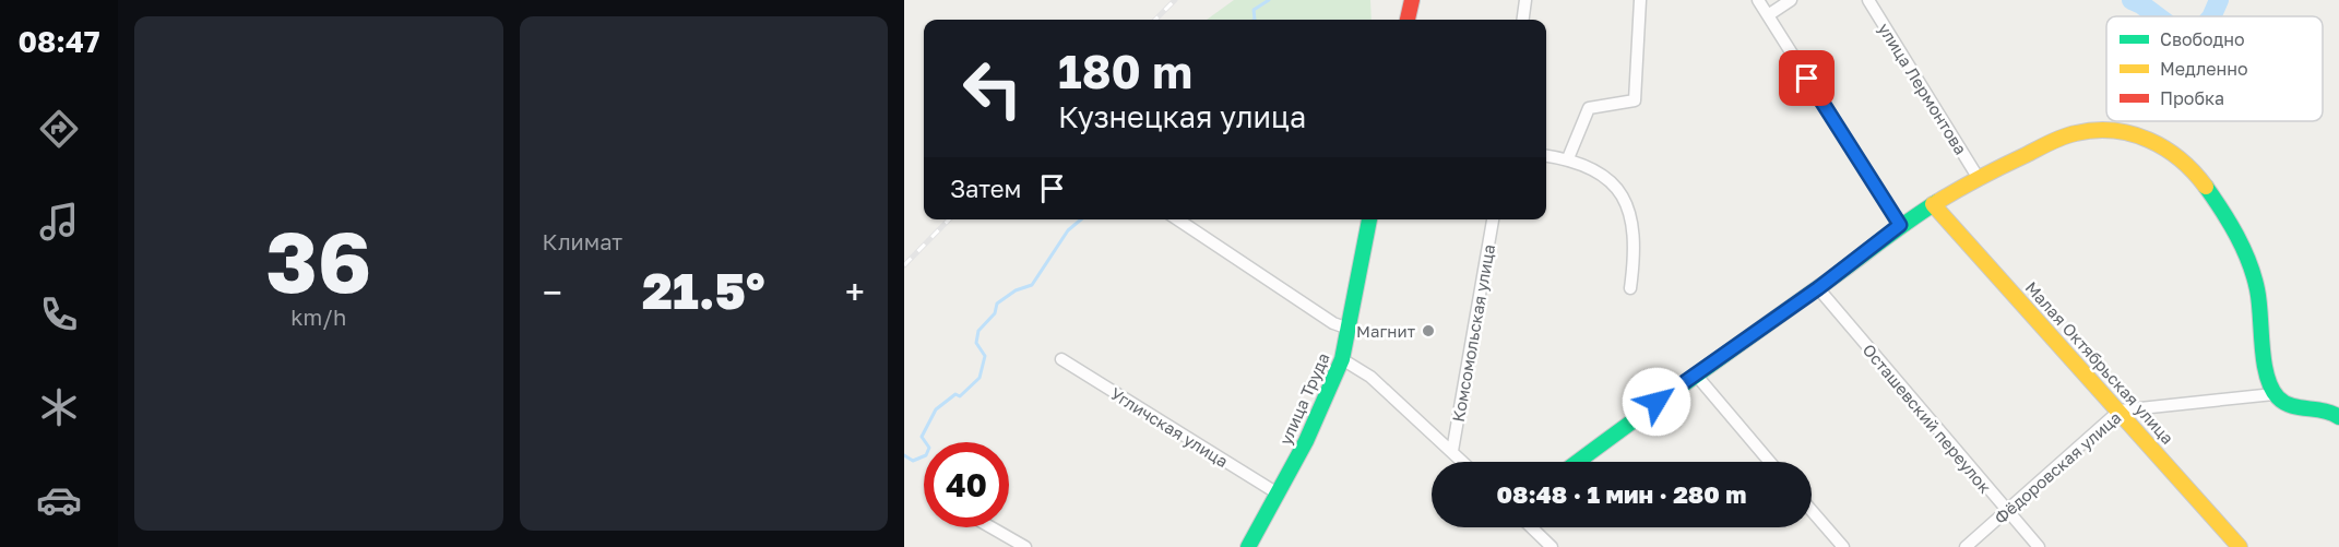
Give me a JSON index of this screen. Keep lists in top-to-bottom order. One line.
{"streets":{"street":["улица Лермонтова","Комсомольская улица","Малая Октябрьская улица","улица Труда","Осташевский переулок","Угличская улица","Фёдоровская улица"]},"crossings":[["Малая Октябрьская улица","Фёдоровская улица"],["улица Труда","Угличская улица"],["Осташевский переулок","Фёдоровская улица"]],"places":["Магнит"],"legend":["Свободно","Медленно","Пробка"],"page":{"tabs":"08:47","tile":[["36","km/h"],"Климат"],"turn":["180 m","Кузнецкая улица"],"then":"Затем","heat":["−","21.5°","+"],"limit":"40","trip":"08:48 · 1 мин · 280 m"}}
